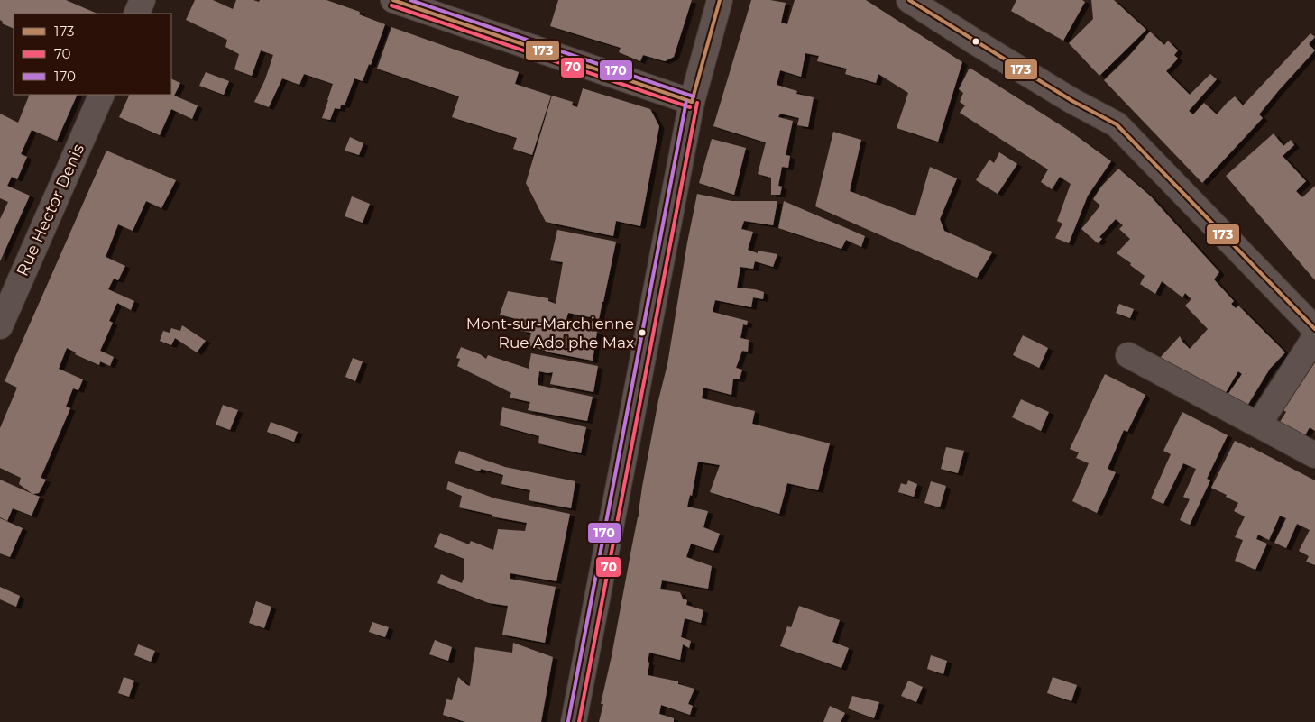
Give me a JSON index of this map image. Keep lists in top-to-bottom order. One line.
{"streets":{"street":["Rue Hector Denis"]},"places":["Mont-sur-Marchienne Rue Adolphe Max"],"lines":["transit line 173","transit line 170","transit line 70"],"legend":["173","70","170"]}
